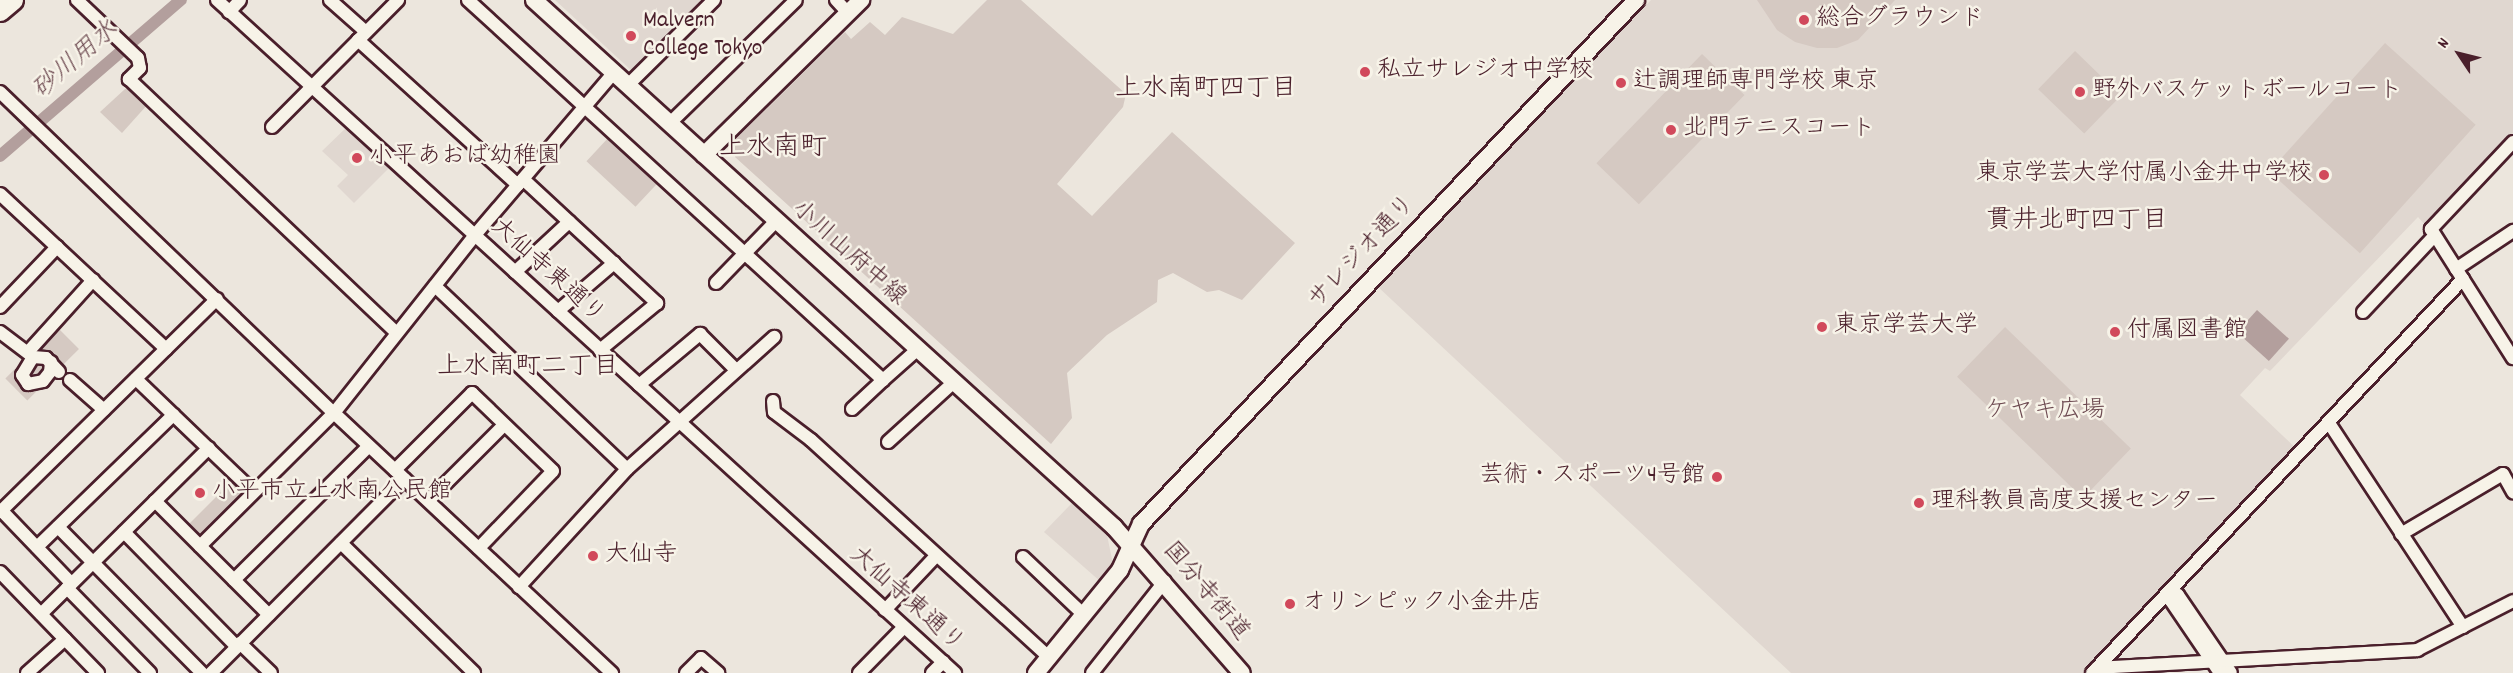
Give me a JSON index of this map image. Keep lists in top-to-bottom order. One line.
{"streets":{"street":["サレジオ通り","小川山府中線","大仙寺東通り","国分寺街道"]},"crossings":[["サレジオ通り","小川山府中線"],["サレジオ通り","国分寺街道"],["小川山府中線","国分寺街道"]],"districts":["上水南町四丁目","上水南町","貫井北町四丁目","上水南町二丁目"],"water":["砂川用水"],"parks":["ケヤキ広場"],"places":["総合グラウンド","Malvern College Tokyo","私立サレジオ中学校","辻調理師専門学校 東京","野外バスケットボールコート","北門テニスコート","小平あおば幼稚園","東京学芸大学付属小金井中学校","東京学芸大学","付属図書館","芸術・スポーツ4号館","小平市立上水南公民館","理科教員高度支援センター","大仙寺","オリンピック小金井店"],"north":"top left"}
